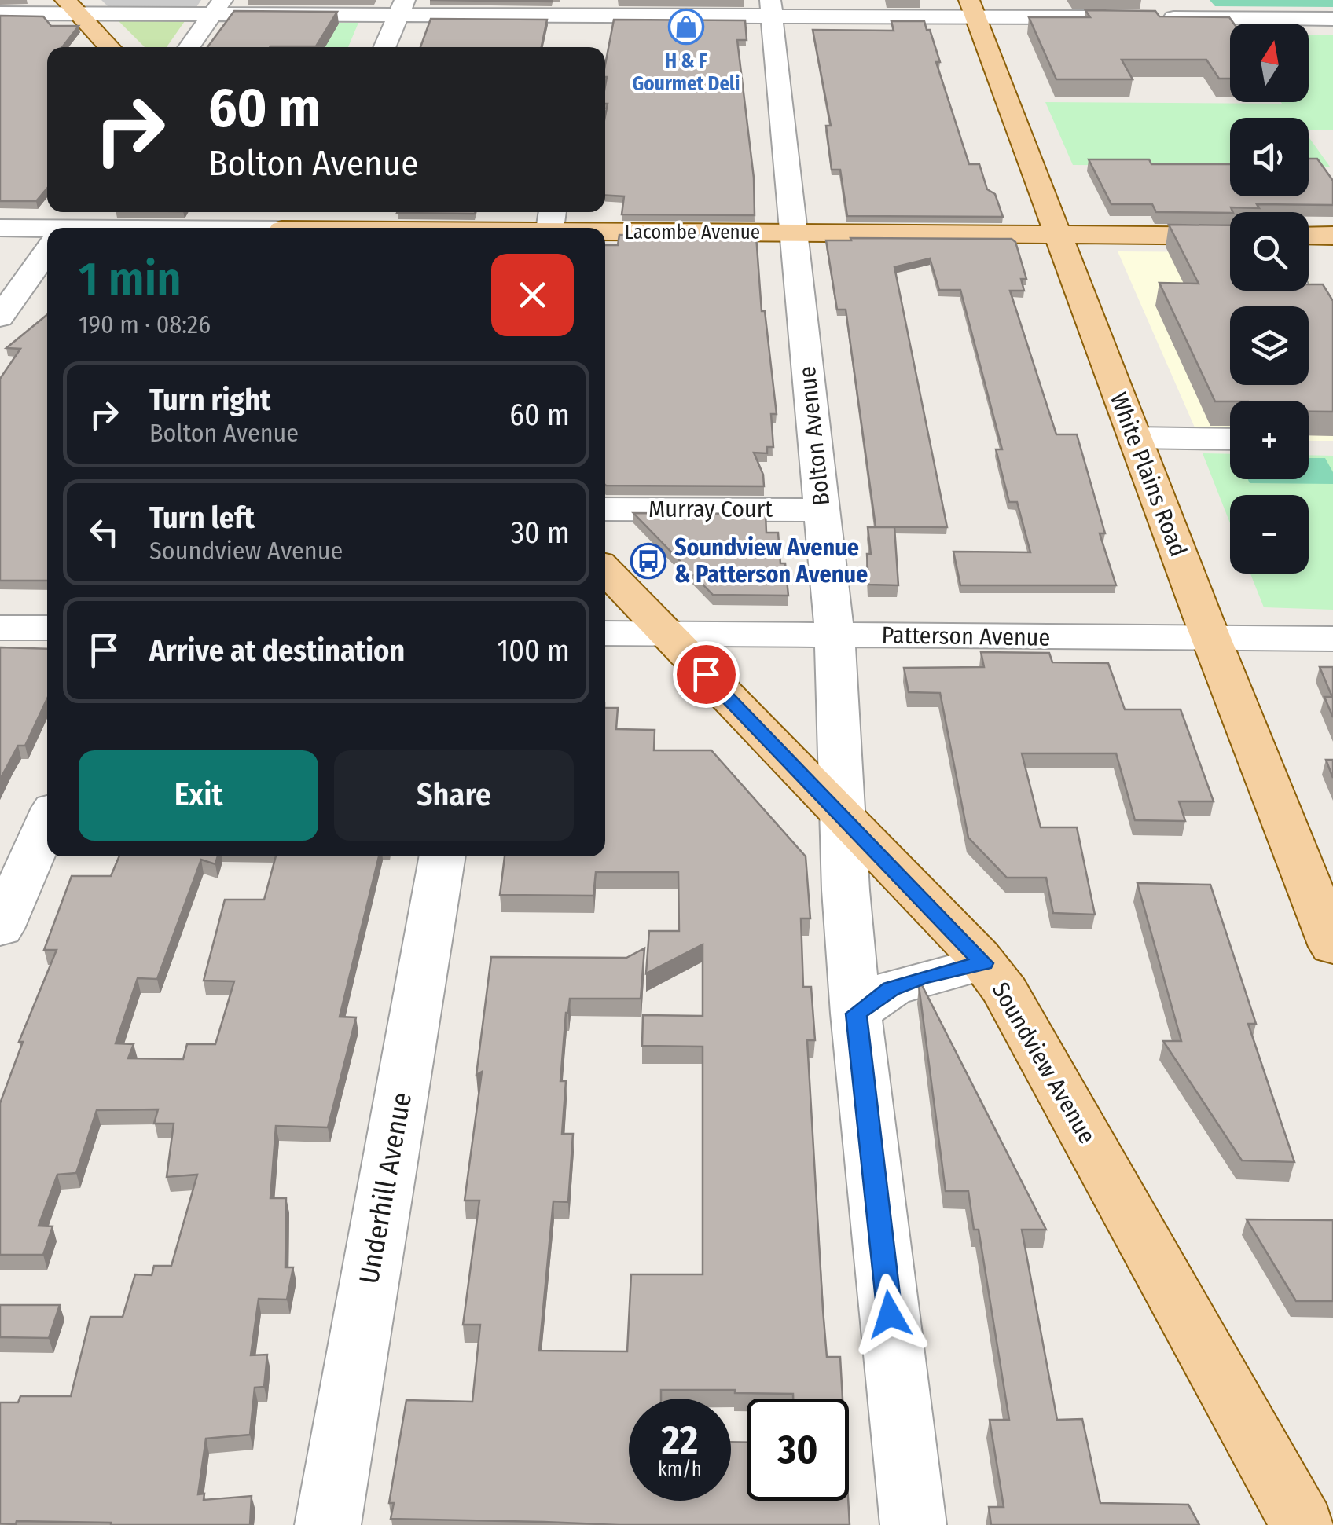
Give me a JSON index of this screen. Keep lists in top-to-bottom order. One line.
{"streets":{"main road":["Lacombe Avenue","White Plains Road","Soundview Avenue"],"street":["Bolton Avenue","Murray Court","Patterson Avenue","Underhill Avenue"]},"crossings":[["Lacombe Avenue","Bolton Avenue"],["Lacombe Avenue","White Plains Road"],["Bolton Avenue","Murray Court"],["Bolton Avenue","Patterson Avenue"],["Bolton Avenue","Soundview Avenue"],["White Plains Road","Patterson Avenue"],["Patterson Avenue","Soundview Avenue"]],"places":{"shop":["H & F Gourmet Deli"],"bus stop":["Soundview Avenue & Patterson Avenue"]},"north":"top","page":{"map_buttons":["+","−"],"turn":["60 m","Bolton Avenue"],"heading":["1 min","190 m · 08:26"],"list":[{"name":"Turn right","note":"Bolton Avenue","value":"60 m"},{"name":"Turn left","note":"Soundview Avenue","value":"30 m"},{"name":"Arrive at destination","value":"100 m"}],"buttons":["Exit","Share"],"speed":"22 km/h","limit":"30"}}
